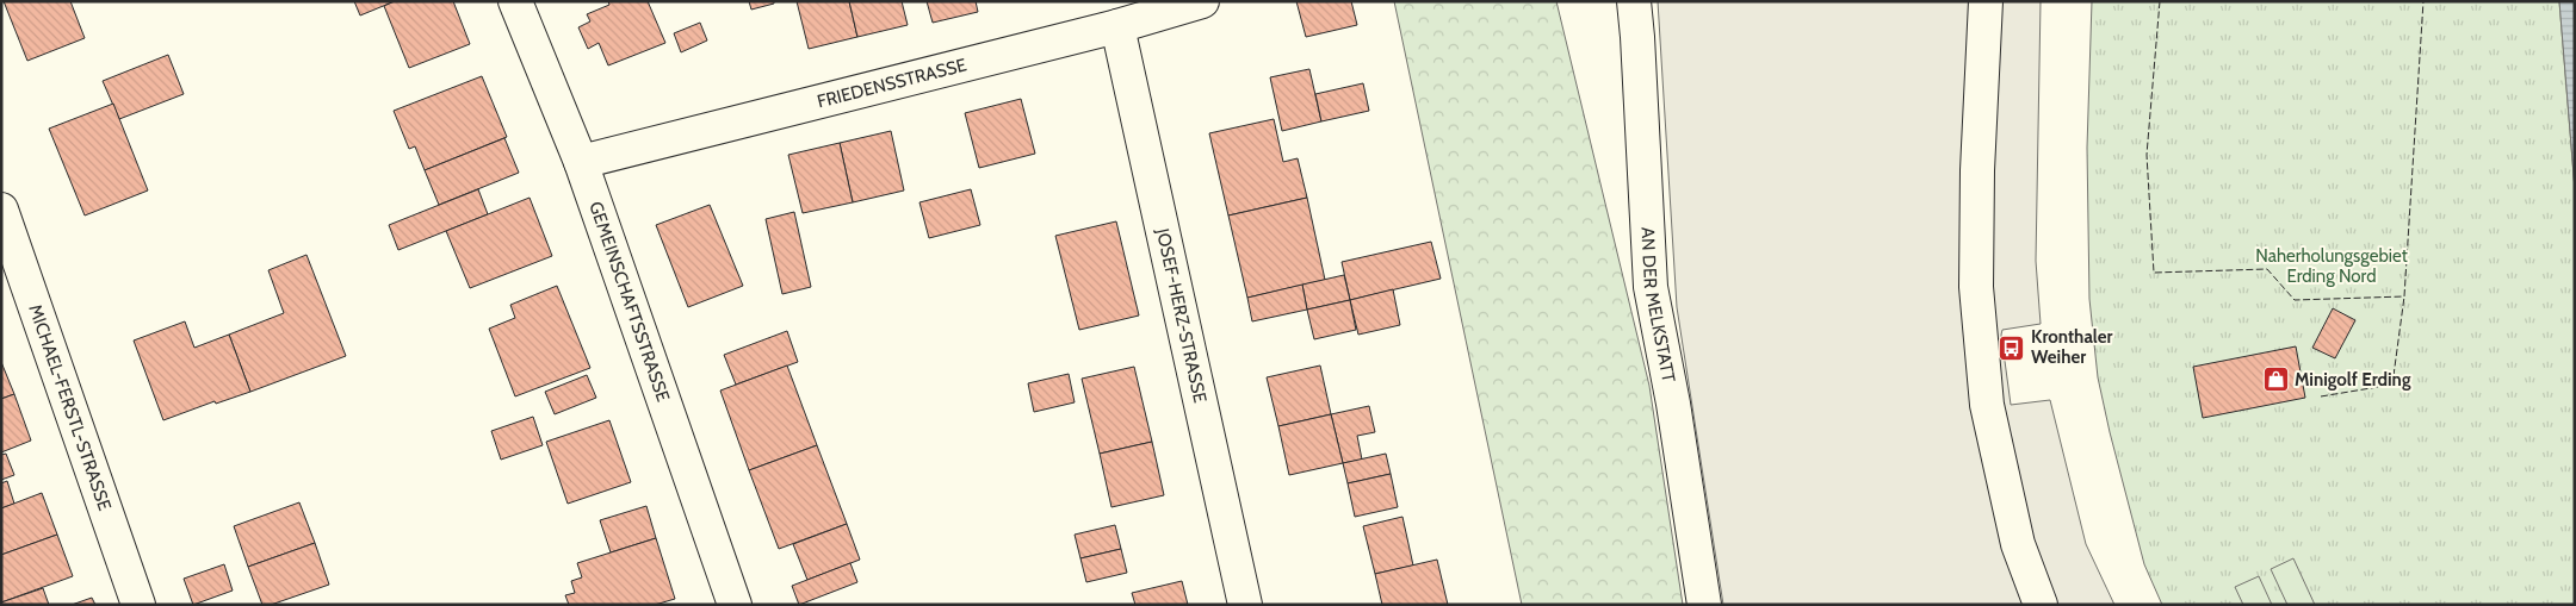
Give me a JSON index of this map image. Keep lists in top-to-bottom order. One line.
{"streets":{"street":["FRIEDENSSTRASSE","GEMEINSCHAFTSSTRASSE","AN DER MELKSTATT","JOSEF-HERZ-STRASSE","MICHAEL-FERSTL-STRASSE"]},"crossings":[["FRIEDENSSTRASSE","GEMEINSCHAFTSSTRASSE"],["FRIEDENSSTRASSE","JOSEF-HERZ-STRASSE"]],"parks":["Naherholungsgebiet Erding Nord"],"places":{"bus stop":["Kronthaler Weiher"],"shop":["Minigolf Erding"]}}
